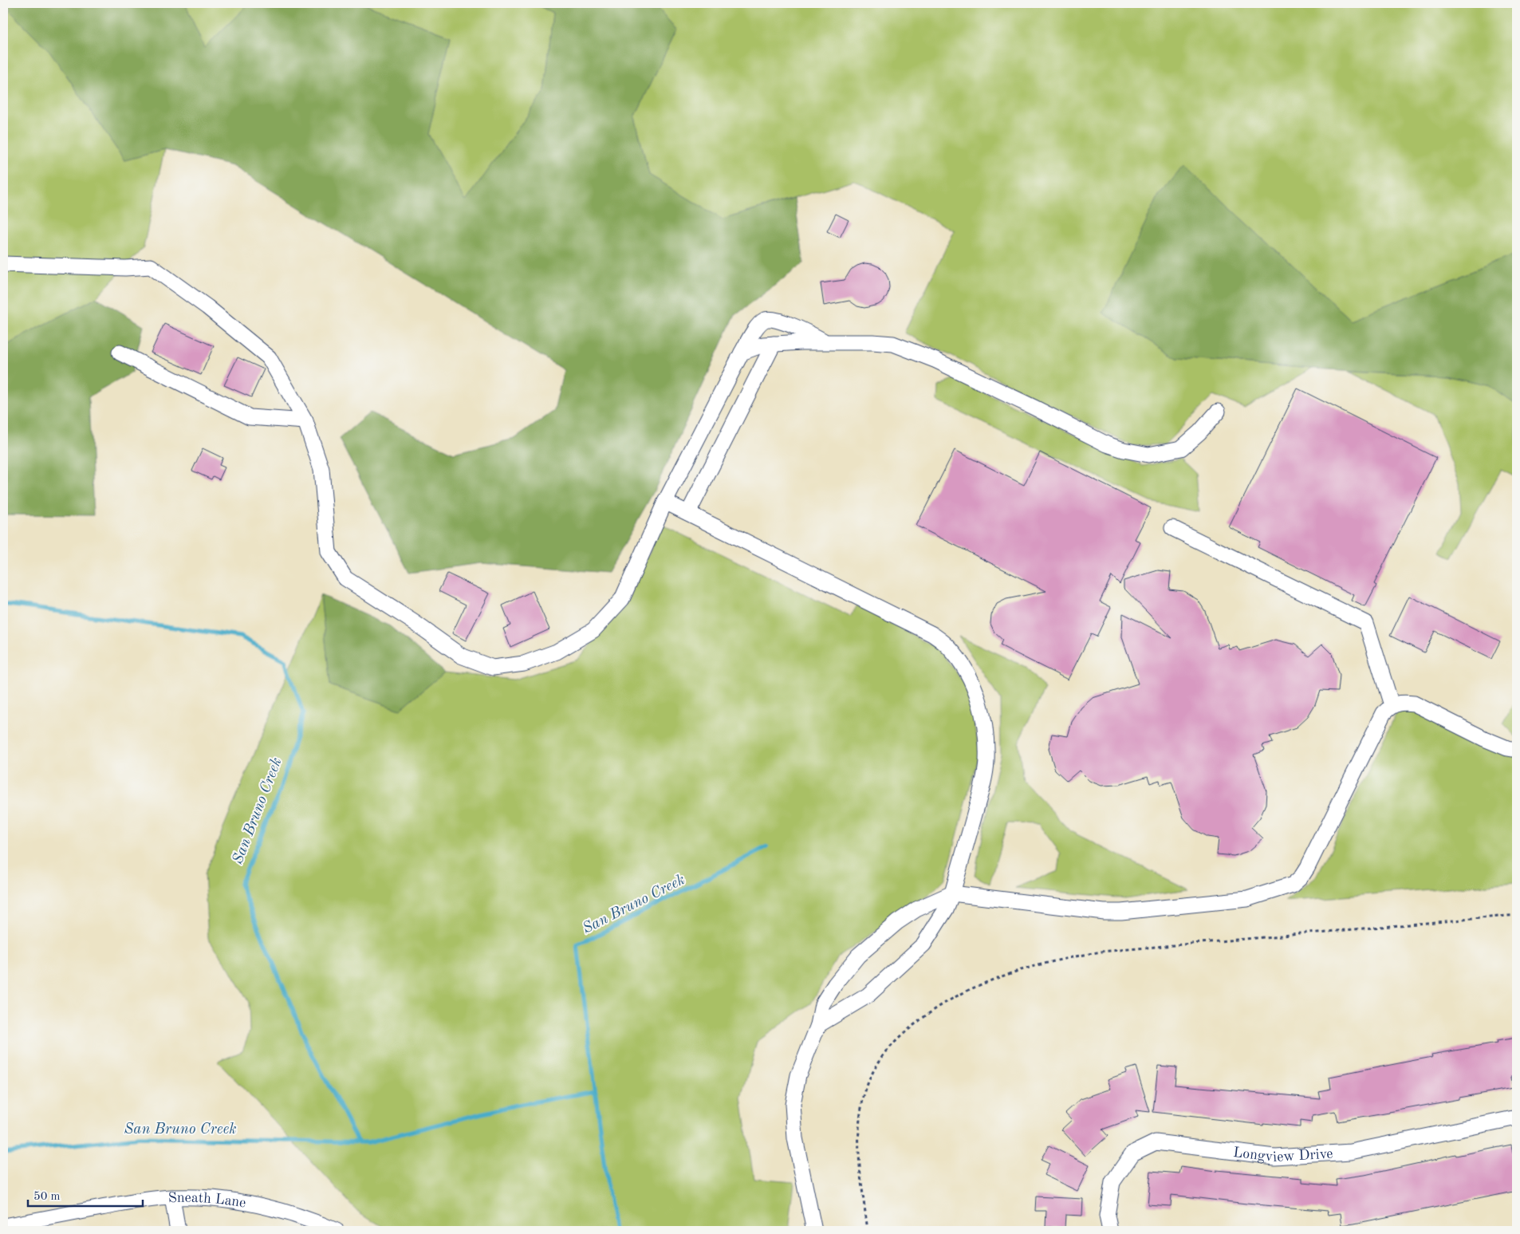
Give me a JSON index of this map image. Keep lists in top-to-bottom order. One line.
{"streets":{"street":["Longview Drive","Sneath Lane"]},"water":["San Bruno Creek"],"scale_bar":"50 m"}
